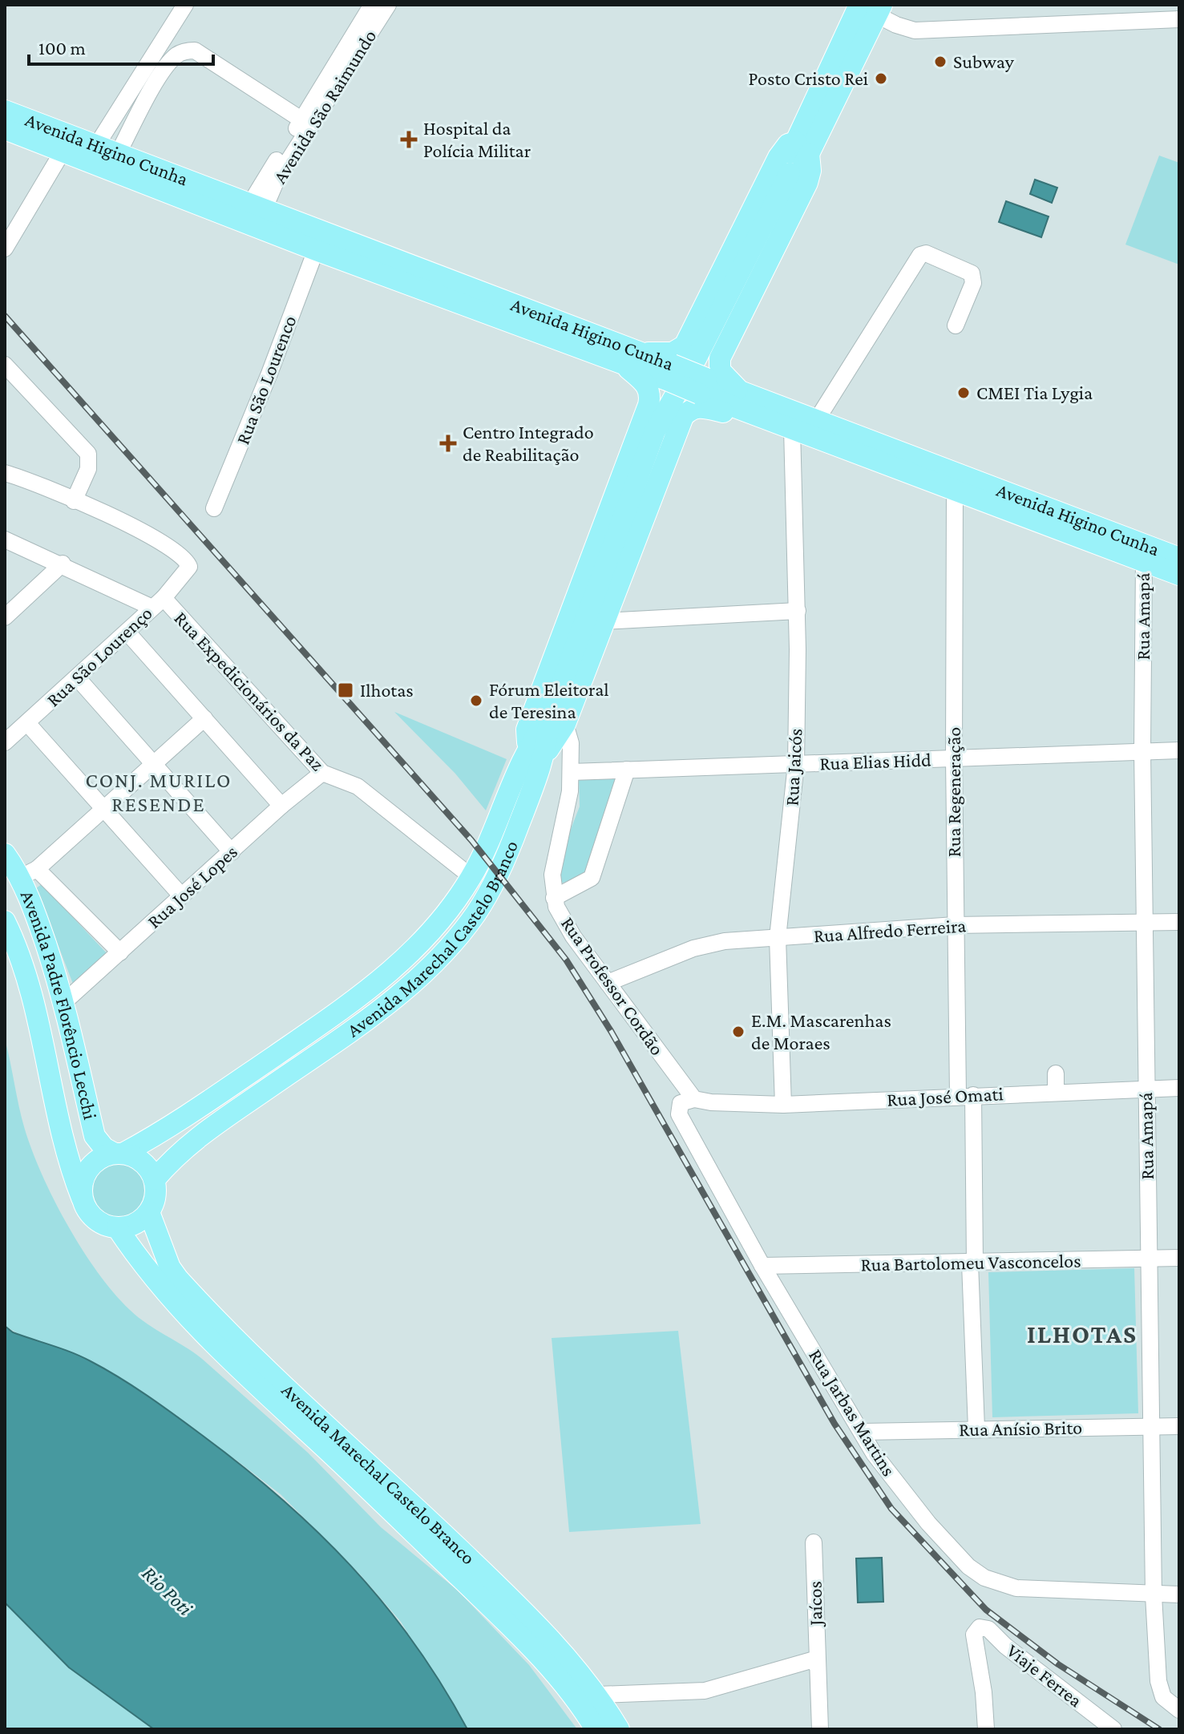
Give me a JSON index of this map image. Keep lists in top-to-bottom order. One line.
{"streets":{"main road":["Avenida Higino Cunha","Avenida Marechal Castelo Branco","Avenida Padre Florêncio Lecchi"],"street":["Avenida São Raimundo","Rua São Lourenco","Rua Amapá","Rua São Lourenço","Rua Expedicionários da Paz","Rua Elias Hidd","Rua Jaicós","Rua Regeneração","Rua José Lopes","Rua Alfredo Ferreira","Rua Professor Cordão","Rua José Omati","Rua Bartolomeu Vasconcelos","Rua Jarbas Martins","Rua Anísio Brito","Jaícos","Viaje Ferrea"]},"crossings":[["Avenida São Raimundo","Avenida Higino Cunha"],["Avenida Higino Cunha","Rua São Lourenco"],["Avenida Higino Cunha","Rua Amapá"],["Avenida Higino Cunha","Rua Jaicós"],["Avenida Higino Cunha","Rua Regeneração"],["Rua Amapá","Rua Elias Hidd"],["Rua Amapá","Rua Alfredo Ferreira"],["Rua Amapá","Rua José Omati"],["Rua Amapá","Rua Bartolomeu Vasconcelos"],["Rua Amapá","Rua Jarbas Martins"],["Rua Amapá","Rua Anísio Brito"],["Rua São Lourenço","Rua Expedicionários da Paz"],["Rua Expedicionários da Paz","Rua José Lopes"],["Rua Elias Hidd","Rua Jaicós"],["Rua Elias Hidd","Rua Regeneração"],["Rua Elias Hidd","Rua Professor Cordão"],["Rua Jaicós","Rua Alfredo Ferreira"],["Rua Jaicós","Rua José Omati"],["Rua Regeneração","Rua Alfredo Ferreira"],["Rua Regeneração","Rua José Omati"],["Rua Regeneração","Rua Bartolomeu Vasconcelos"],["Rua Regeneração","Rua Anísio Brito"],["Rua José Lopes","Avenida Padre Florêncio Lecchi"],["Rua Alfredo Ferreira","Rua Professor Cordão"],["Avenida Marechal Castelo Branco","Avenida Padre Florêncio Lecchi"],["Rua Professor Cordão","Rua José Omati"],["Rua Professor Cordão","Rua Jarbas Martins"],["Rua José Omati","Rua Jarbas Martins"],["Rua Bartolomeu Vasconcelos","Rua Jarbas Martins"],["Rua Jarbas Martins","Rua Anísio Brito"]],"districts":["CONJ. MURILO RESENDE","ILHOTAS"],"water":["Rio Poti"],"places":{"other":["Subway","Posto Cristo Rei","CMEI Tia Lygia","Fórum Eleitoral de Teresina","E.M. Mascarenhas de Moraes"],"health":["Hospital da Polícia Militar","Centro Integrado de Reabilitação"],"transit":["Ilhotas"]},"scale_bar":"100 m"}
